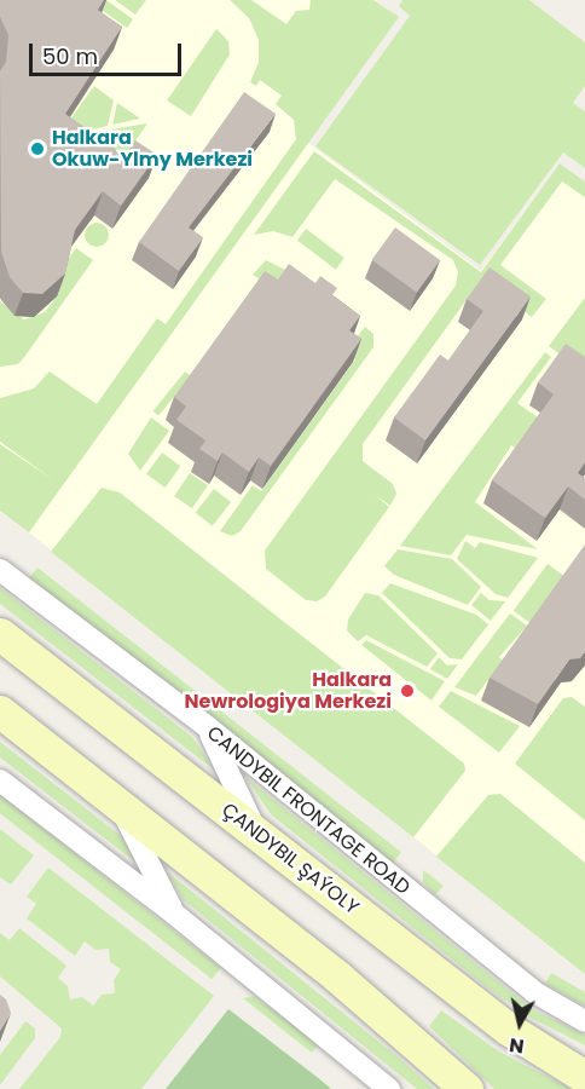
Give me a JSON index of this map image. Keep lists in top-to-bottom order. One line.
{"streets":{"main road":["ÇANDYBIL ŞAÝOLY"],"street":["CANDYBIL FRONTAGE ROAD"]},"places":["Halkara Okuw-Ylmy Merkezi","Halkara Newrologiya Merkezi"],"scale_bar":"50 m","north":"bottom"}
